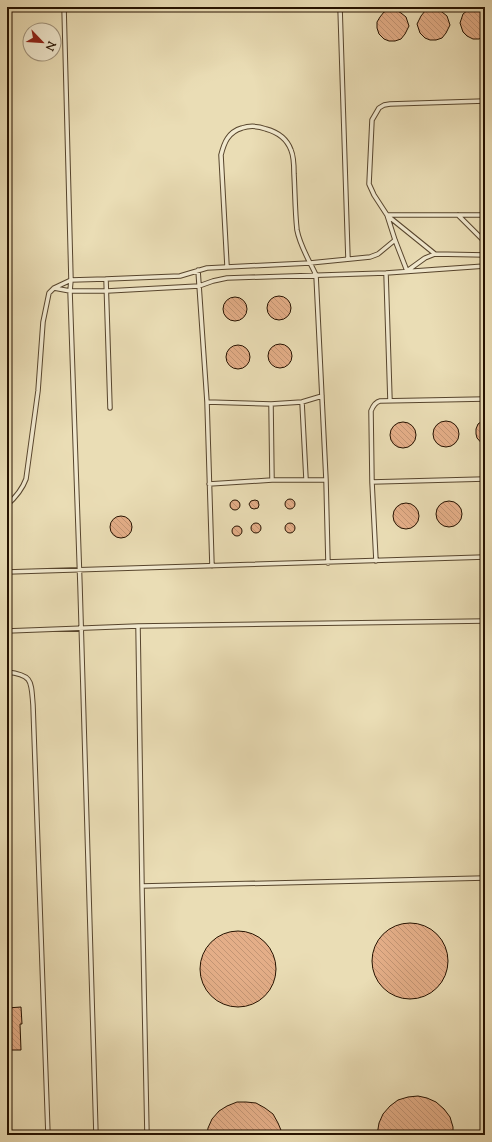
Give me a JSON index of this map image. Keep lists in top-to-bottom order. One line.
{"north":"bottom right"}
